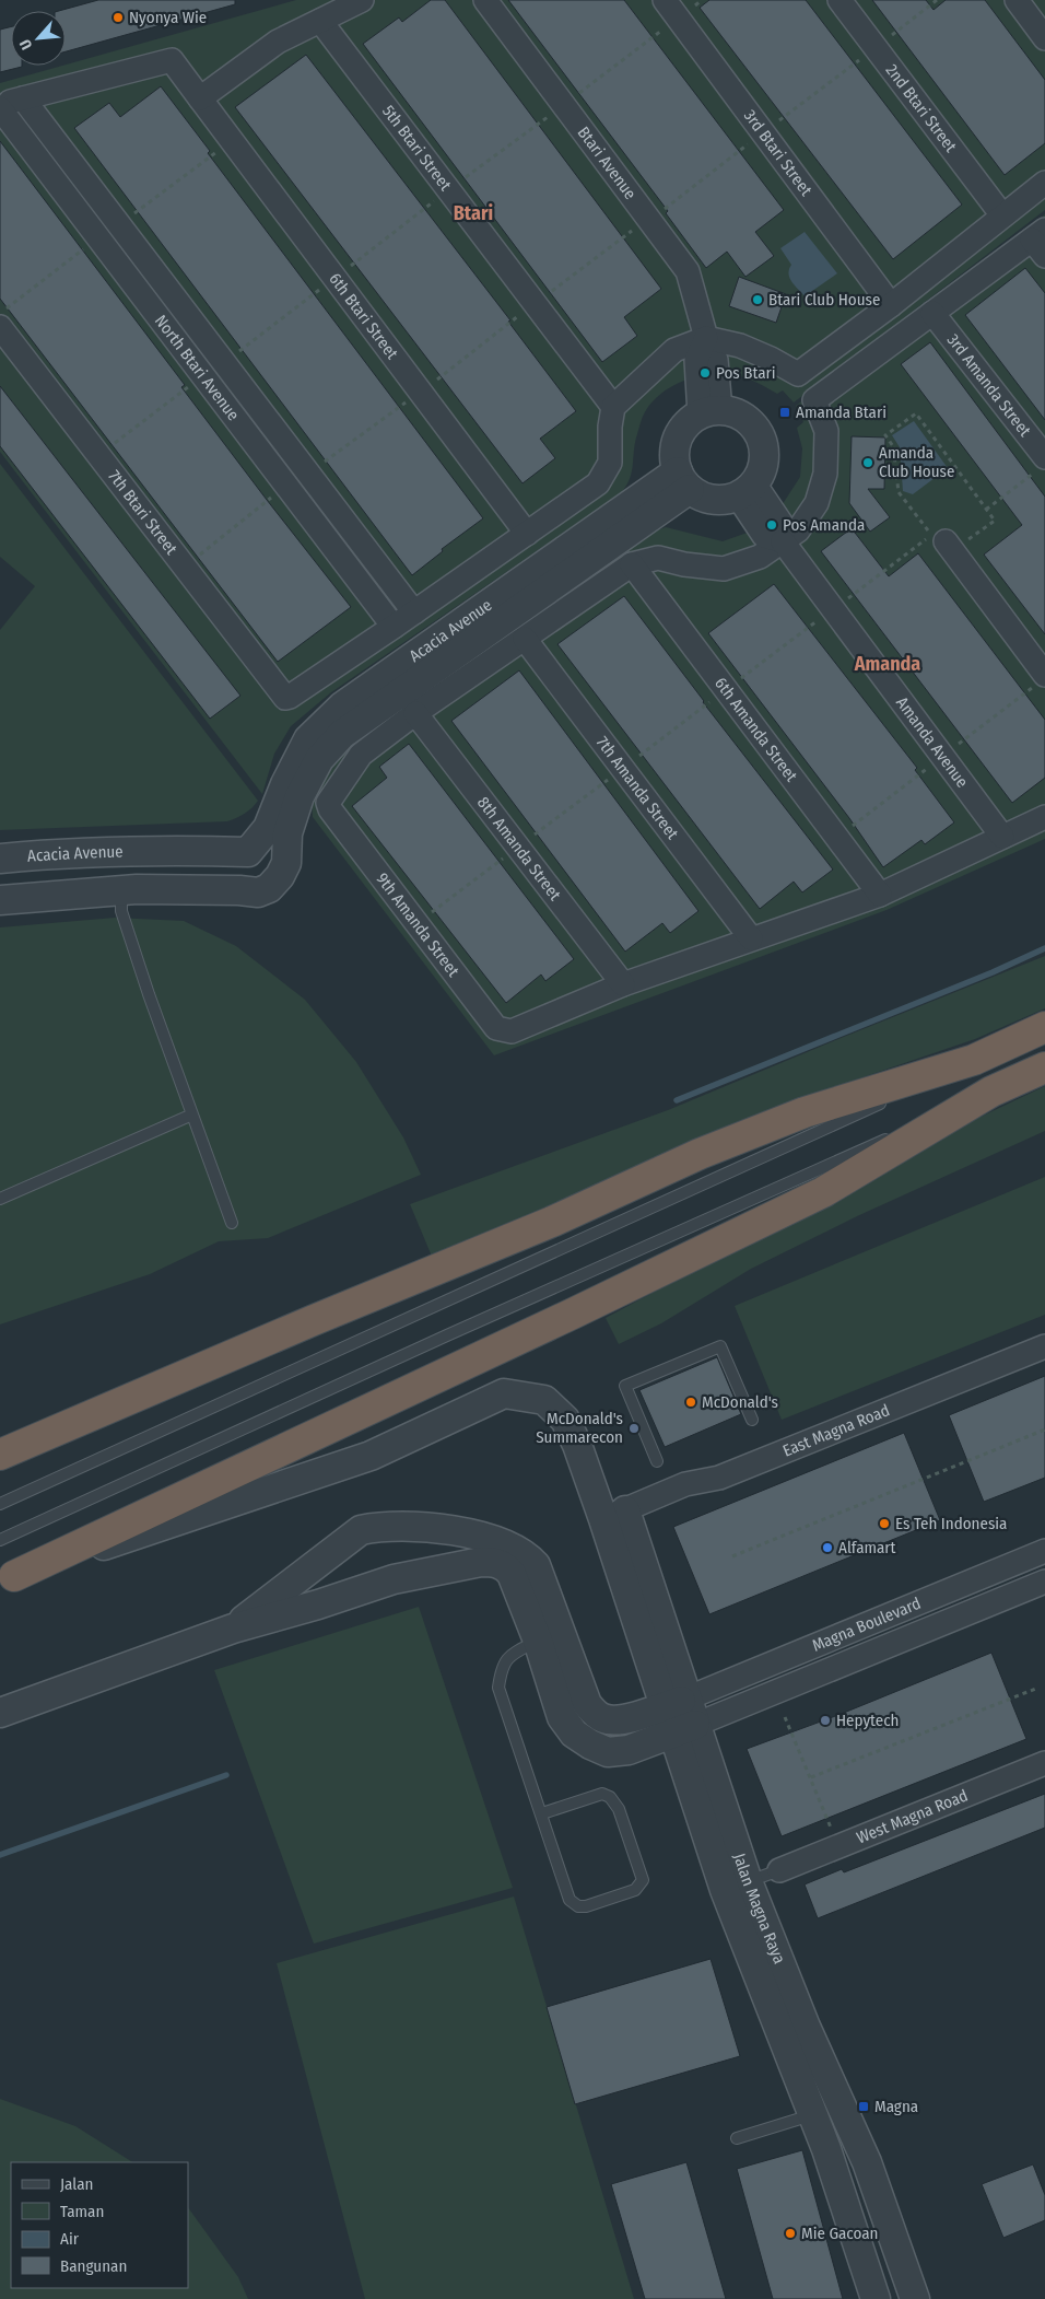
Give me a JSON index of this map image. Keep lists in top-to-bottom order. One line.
{"streets":{"street":["2nd Btari Street","5th Btari Street","3rd Btari Street","Btari Avenue","6th Btari Street","North Btari Avenue","3rd Amanda Street","7th Btari Street","Acacia Avenue","6th Amanda Street","Amanda Avenue","7th Amanda Street","8th Amanda Street","9th Amanda Street","East Magna Road","Magna Boulevard","West Magna Road","Jalan Magna Raya"]},"crossings":[["Btari Avenue","Acacia Avenue"],["6th Btari Street","North Btari Avenue"],["North Btari Avenue","7th Btari Street"],["8th Amanda Street","9th Amanda Street"],["East Magna Road","Jalan Magna Raya"],["Magna Boulevard","Jalan Magna Raya"]],"districts":["Btari","Amanda"],"places":{"other":["Nyonya Wie","Btari Club House","Pos Btari","Amanda Club House","Pos Amanda","McDonald's","McDonald's Summarecon","Es Teh Indonesia","Alfamart","Hepytech","Mie Gacoan"],"transit":["Amanda Btari","Magna"]},"legend":["Jalan","Taman","Air","Bangunan"],"north":"bottom left"}
